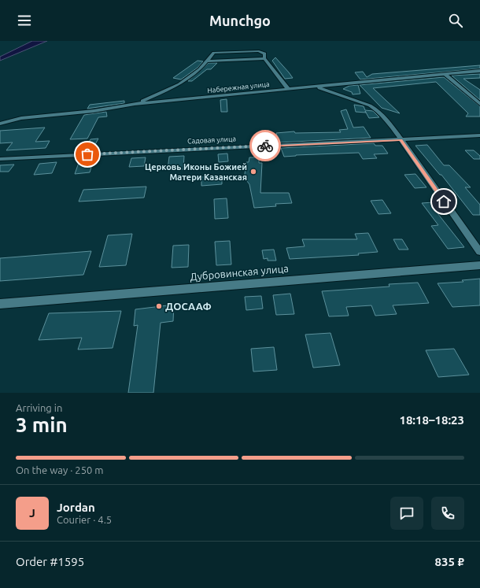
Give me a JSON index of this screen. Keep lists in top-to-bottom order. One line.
{"streets":{"street":["Набережная улица","Садовая улица","Дубровинская улица"]},"places":["Церковь Иконы Божией Матери Казанская","ДОСААФ"],"page":{"header":"Munchgo","heading":["3 min","Arriving in","18:18–18:23"],"panel":["Jordan","Courier · 4.5","Order #1595","835 ₽"],"bar":"On the way · 250 m","round":"J"}}
